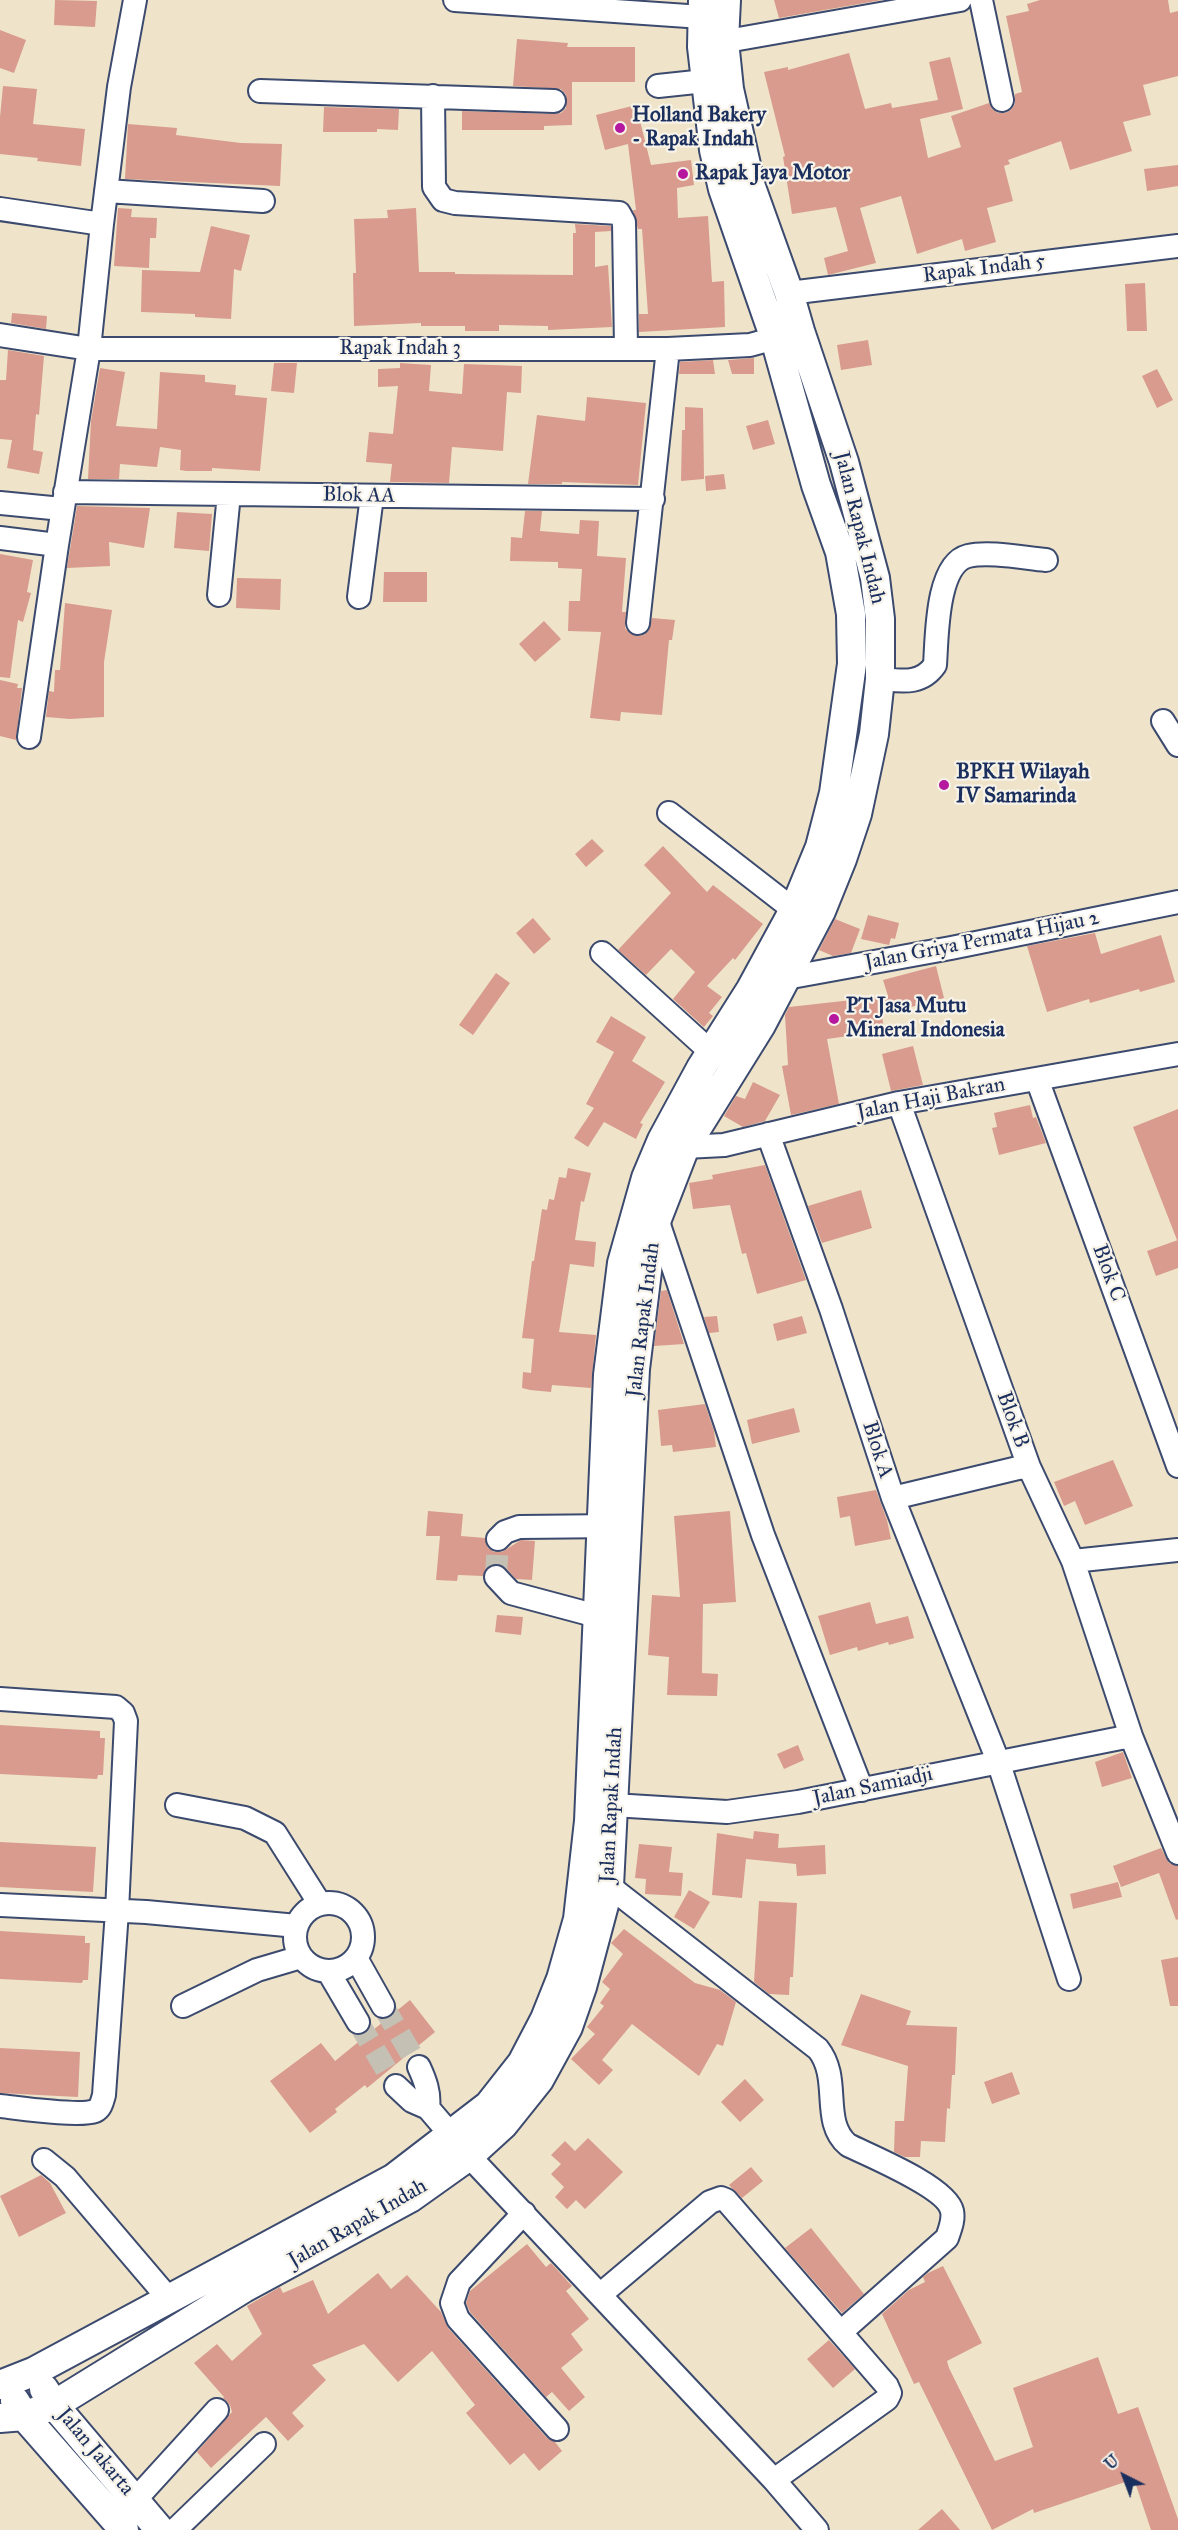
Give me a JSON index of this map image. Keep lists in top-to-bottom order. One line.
{"streets":{"main road":["Jalan Rapak Indah","Jalan Jakarta"],"street":["Rapak Indah 5","Rapak Indah 3","Blok AA","Jalan Griya Permata Hijau 2","Jalan Haji Bakran","Blok C","Blok B","Blok A","Jalan Samiadji"]},"crossings":[["Rapak Indah 5","Jalan Rapak Indah"],["Rapak Indah 3","Jalan Rapak Indah"],["Jalan Rapak Indah","Jalan Griya Permata Hijau 2"],["Jalan Rapak Indah","Jalan Haji Bakran"],["Jalan Rapak Indah","Jalan Samiadji"],["Jalan Rapak Indah","Jalan Jakarta"],["Jalan Haji Bakran","Blok C"],["Jalan Haji Bakran","Blok B"],["Jalan Haji Bakran","Blok A"],["Blok B","Jalan Samiadji"],["Blok A","Jalan Samiadji"]],"places":["Holland Bakery - Rapak Indah","Rapak Jaya Motor","BPKH Wilayah IV Samarinda","PT Jasa Mutu Mineral Indonesia"],"north":"top left"}
